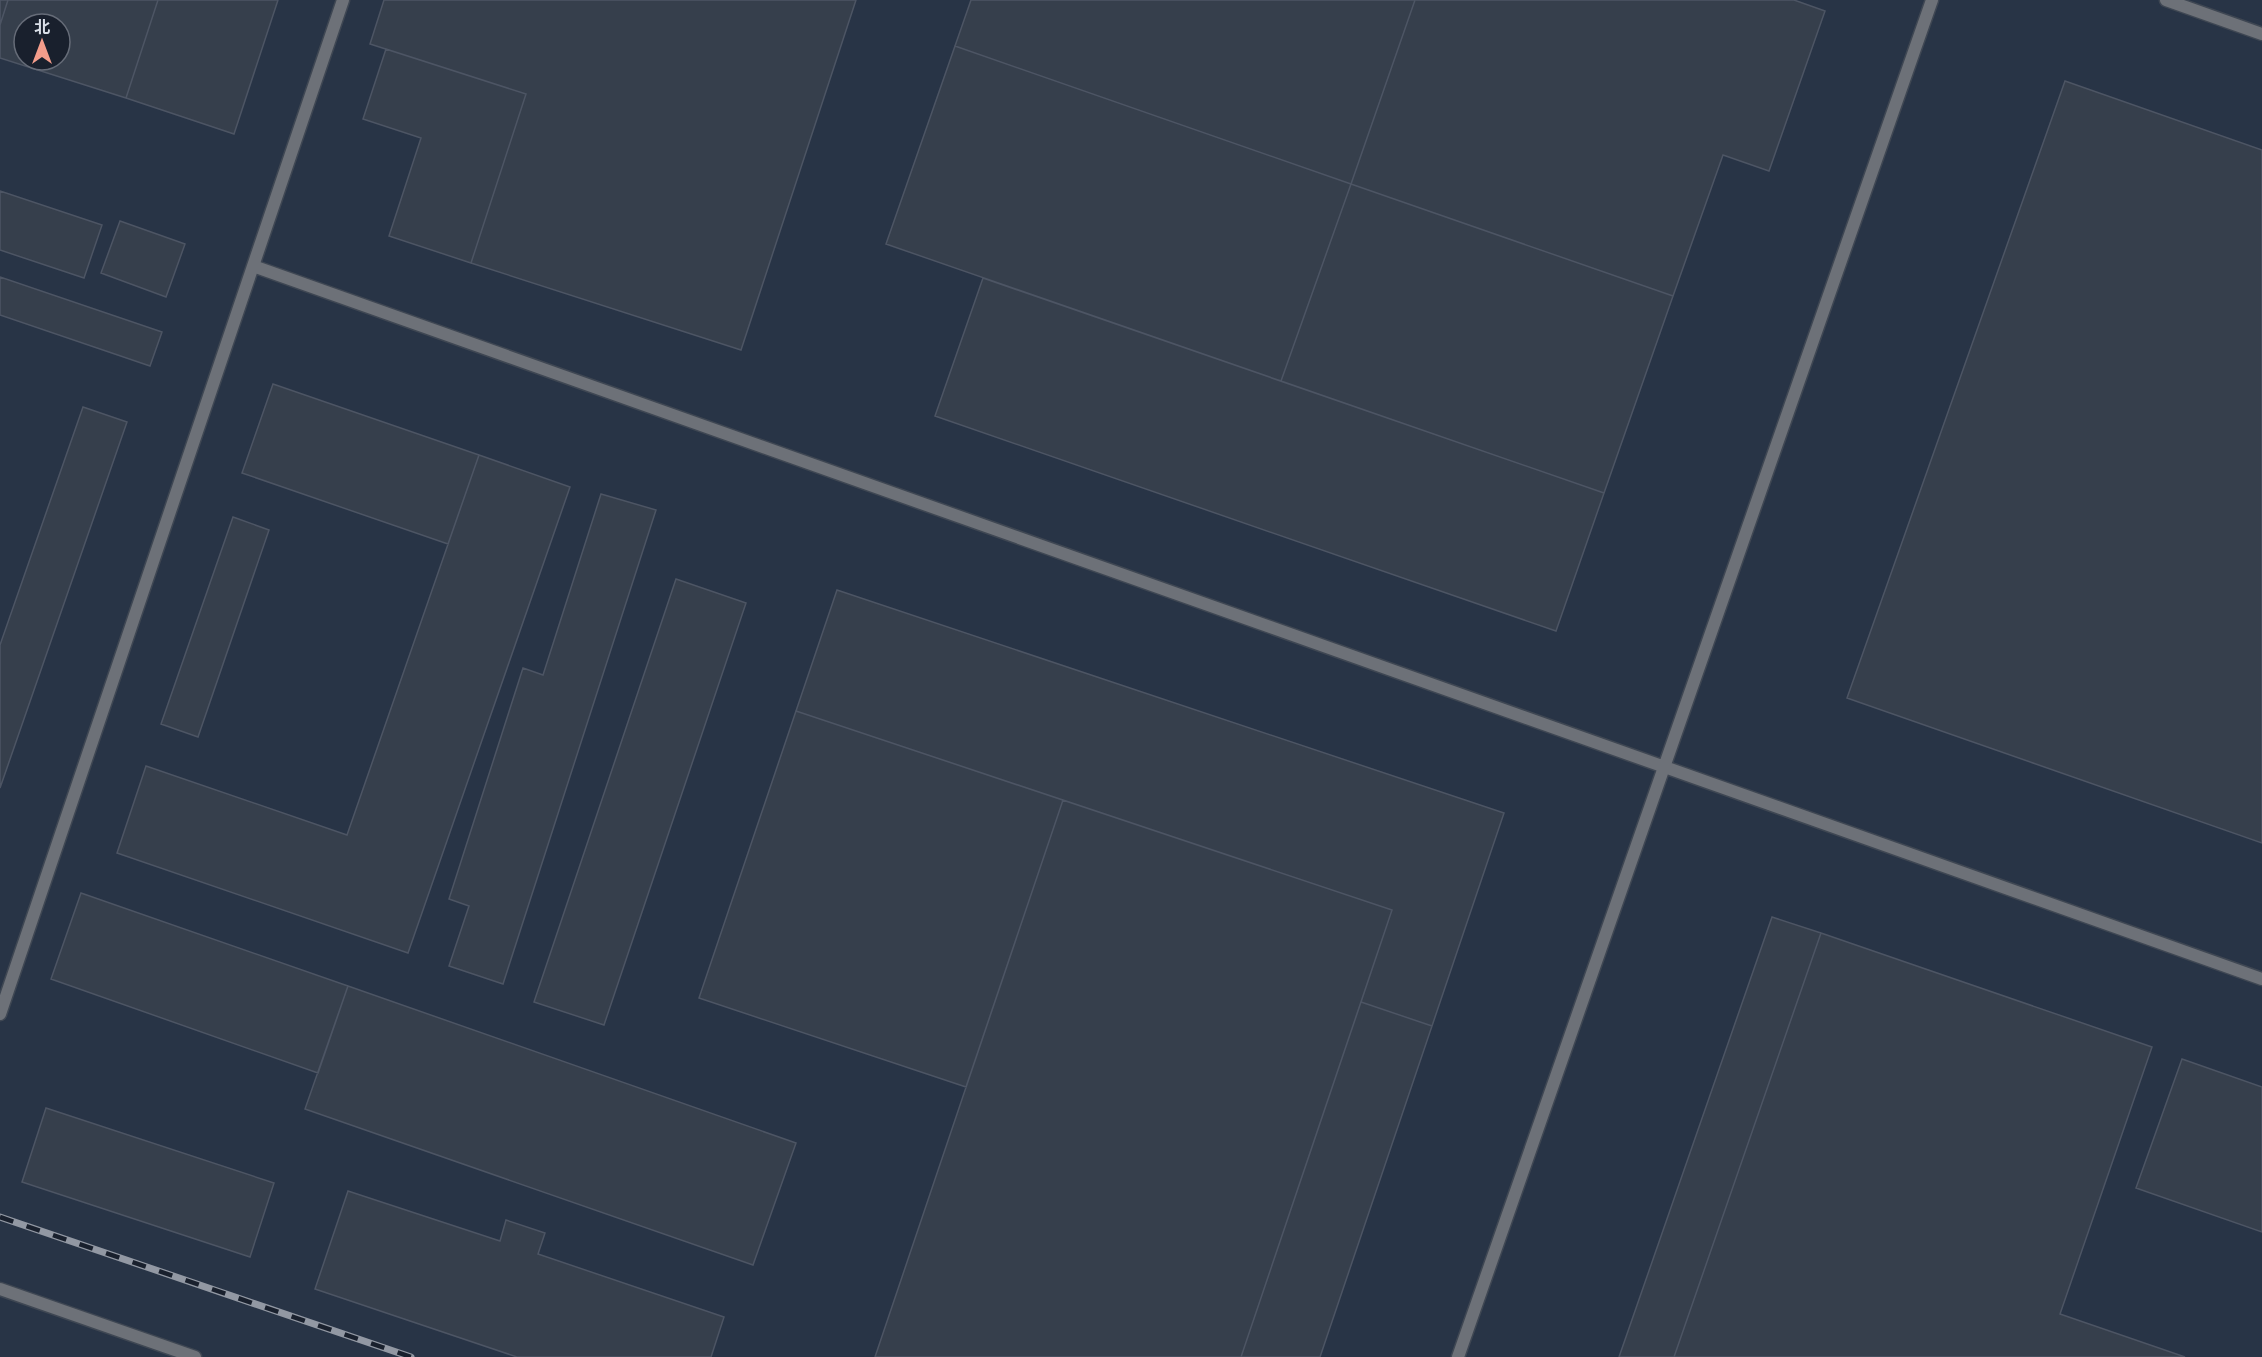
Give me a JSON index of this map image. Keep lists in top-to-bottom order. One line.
{"north":"top"}
